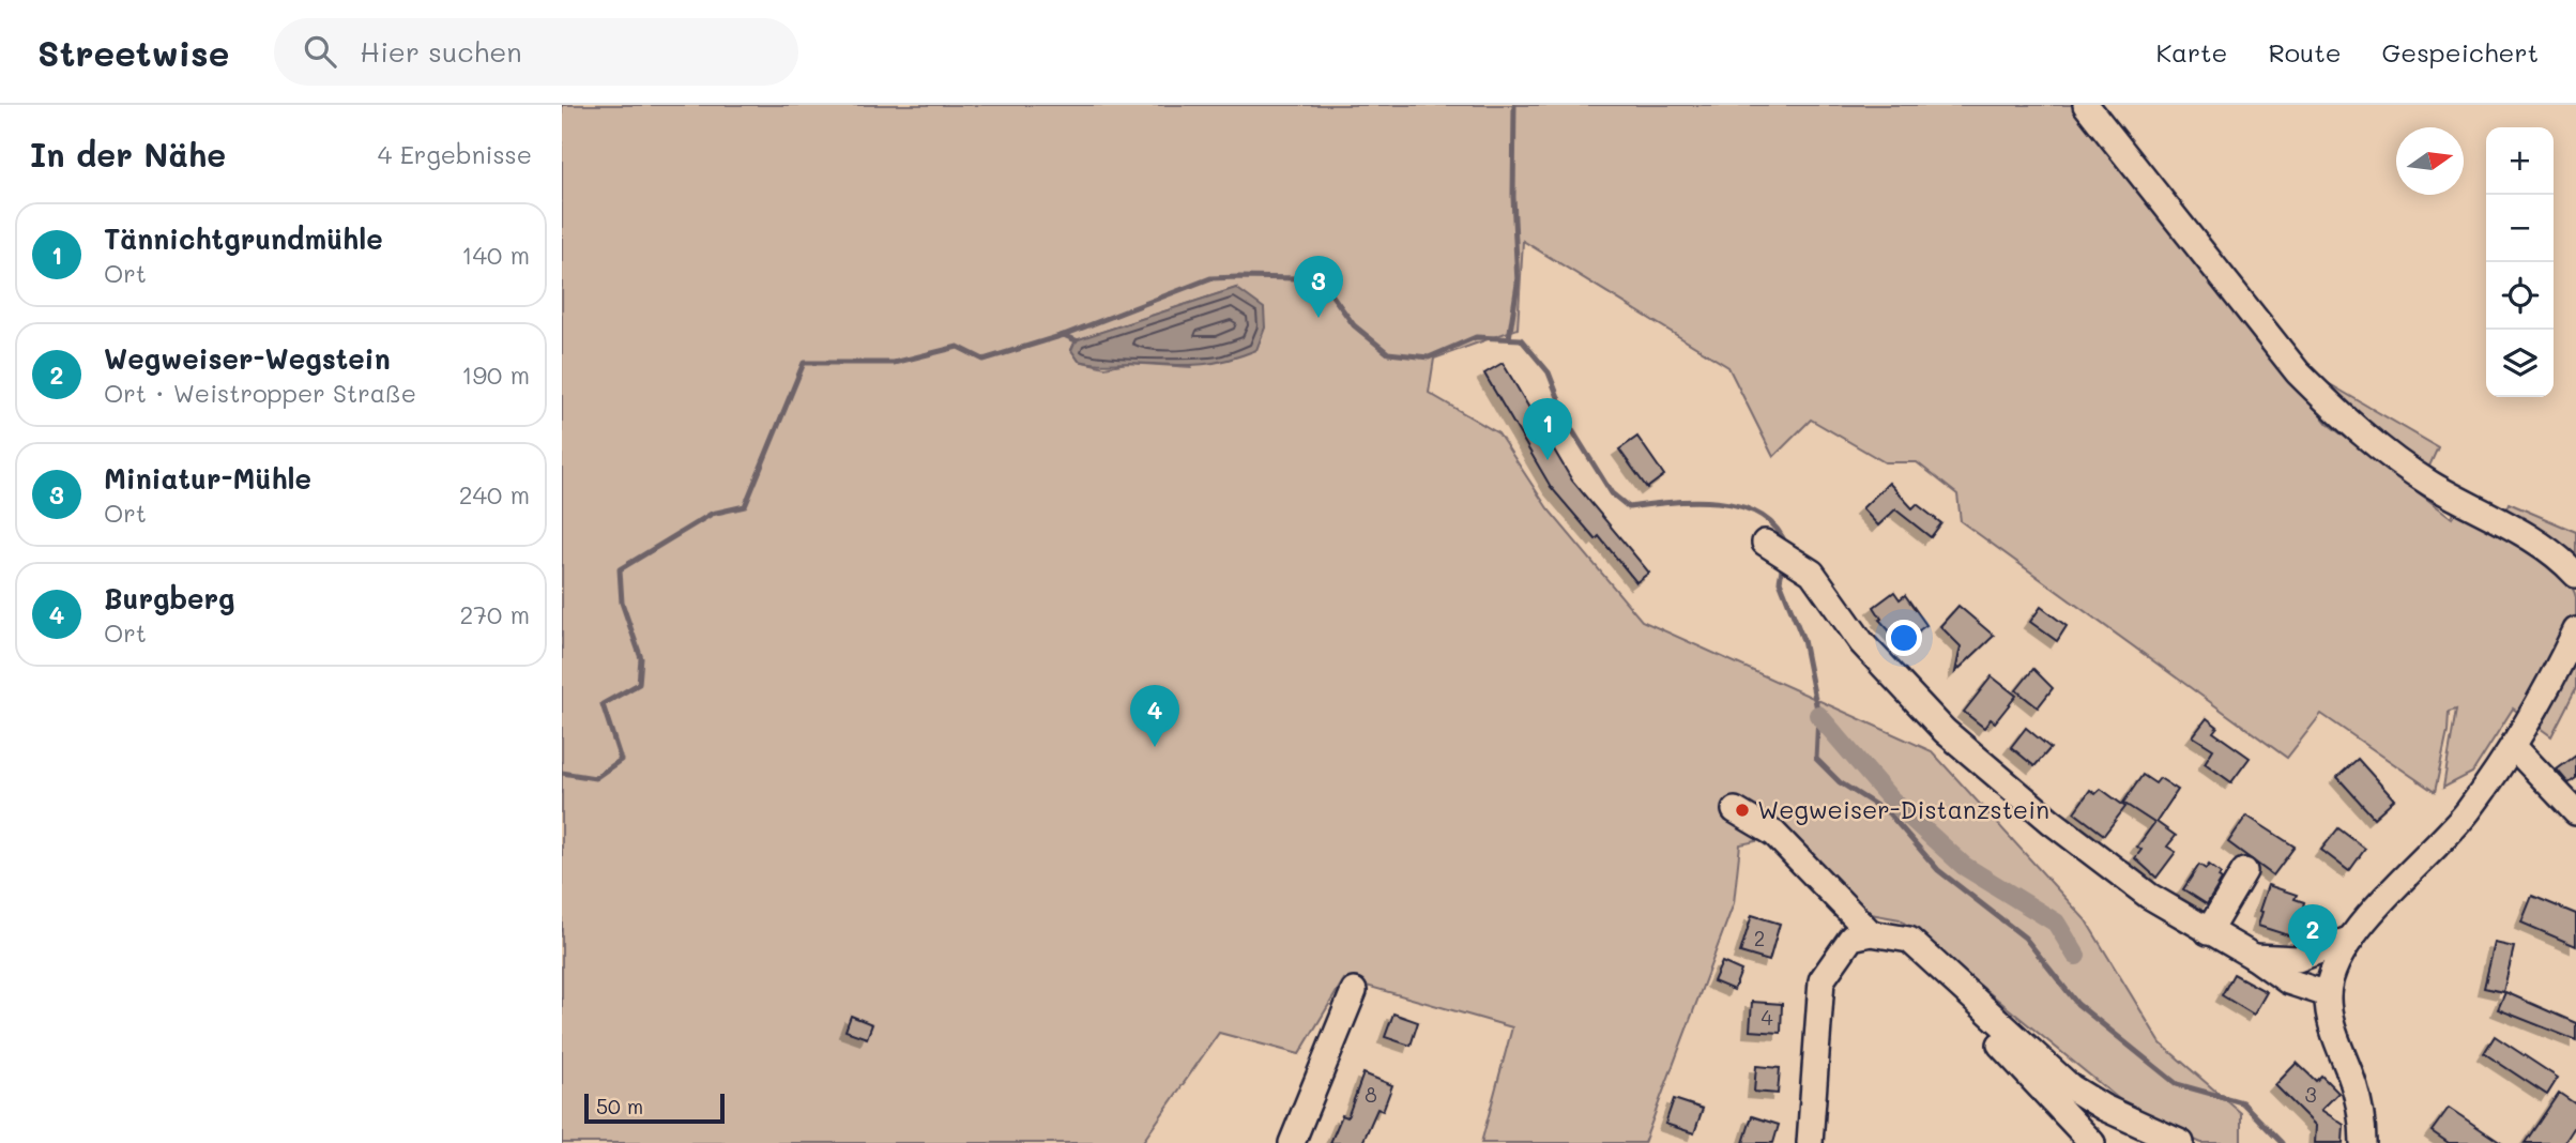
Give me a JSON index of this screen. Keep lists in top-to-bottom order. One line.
{"places":["Wegweiser-Distanzstein"],"house_numbers":["2","4","8","3"],"scale_bar":"50 m","north":"right","page":{"header":"Streetwise","search":"Hier suchen","nav":["Karte","Route","Gespeichert"],"heading":["In der Nähe","4 Ergebnisse"],"map_buttons":["+","−"],"list":[{"mark":"1","name":"Tännichtgrundmühle","note":"Ort","value":"140 m"},{"mark":"2","name":"Wegweiser-Wegstein","note":"Ort · Weistropper Straße","value":"190 m"},{"mark":"3","name":"Miniatur-Mühle","note":"Ort","value":"240 m"},{"mark":"4","name":"Burgberg","note":"Ort","value":"270 m"}],"pins":["3","1","4","2"],"scale":"50 m"}}
